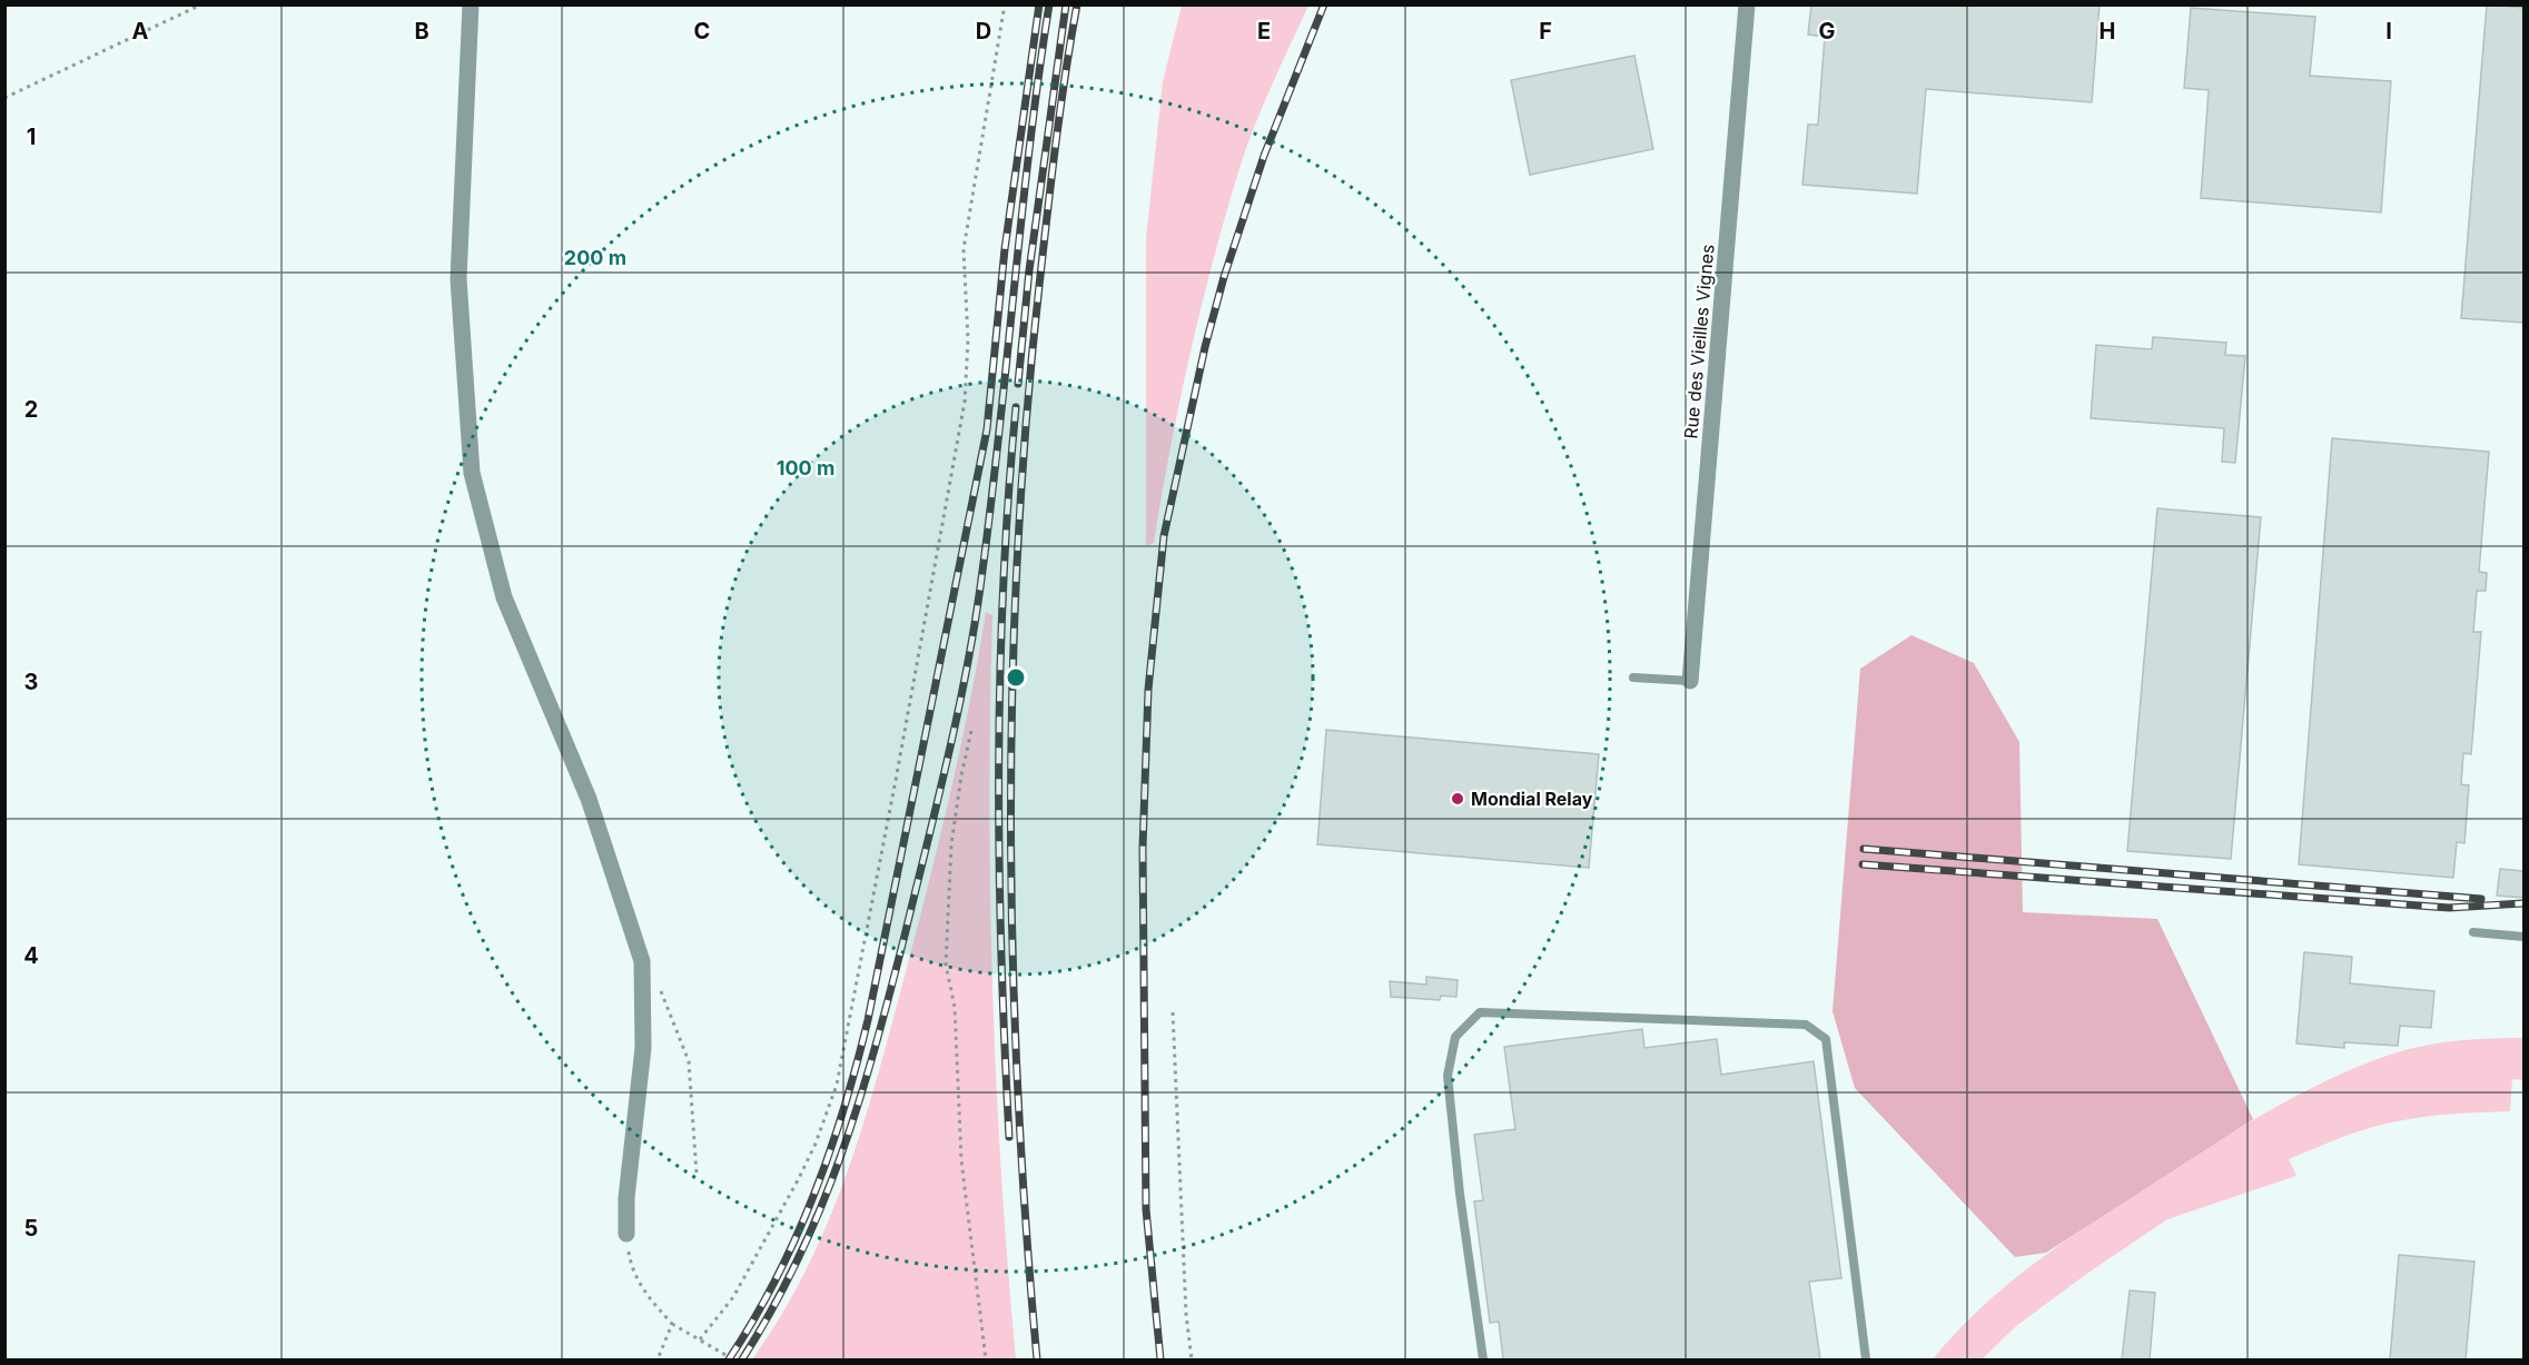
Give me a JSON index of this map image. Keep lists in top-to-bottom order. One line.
{"streets":{"street":["Rue des Vieilles Vignes"]},"places":["Mondial Relay"],"grid":{"columns":["A","B","C","D","E","F","G","H","I"],"rows":["1","2","3","4","5"]},"rings":["200 m","100 m"]}
